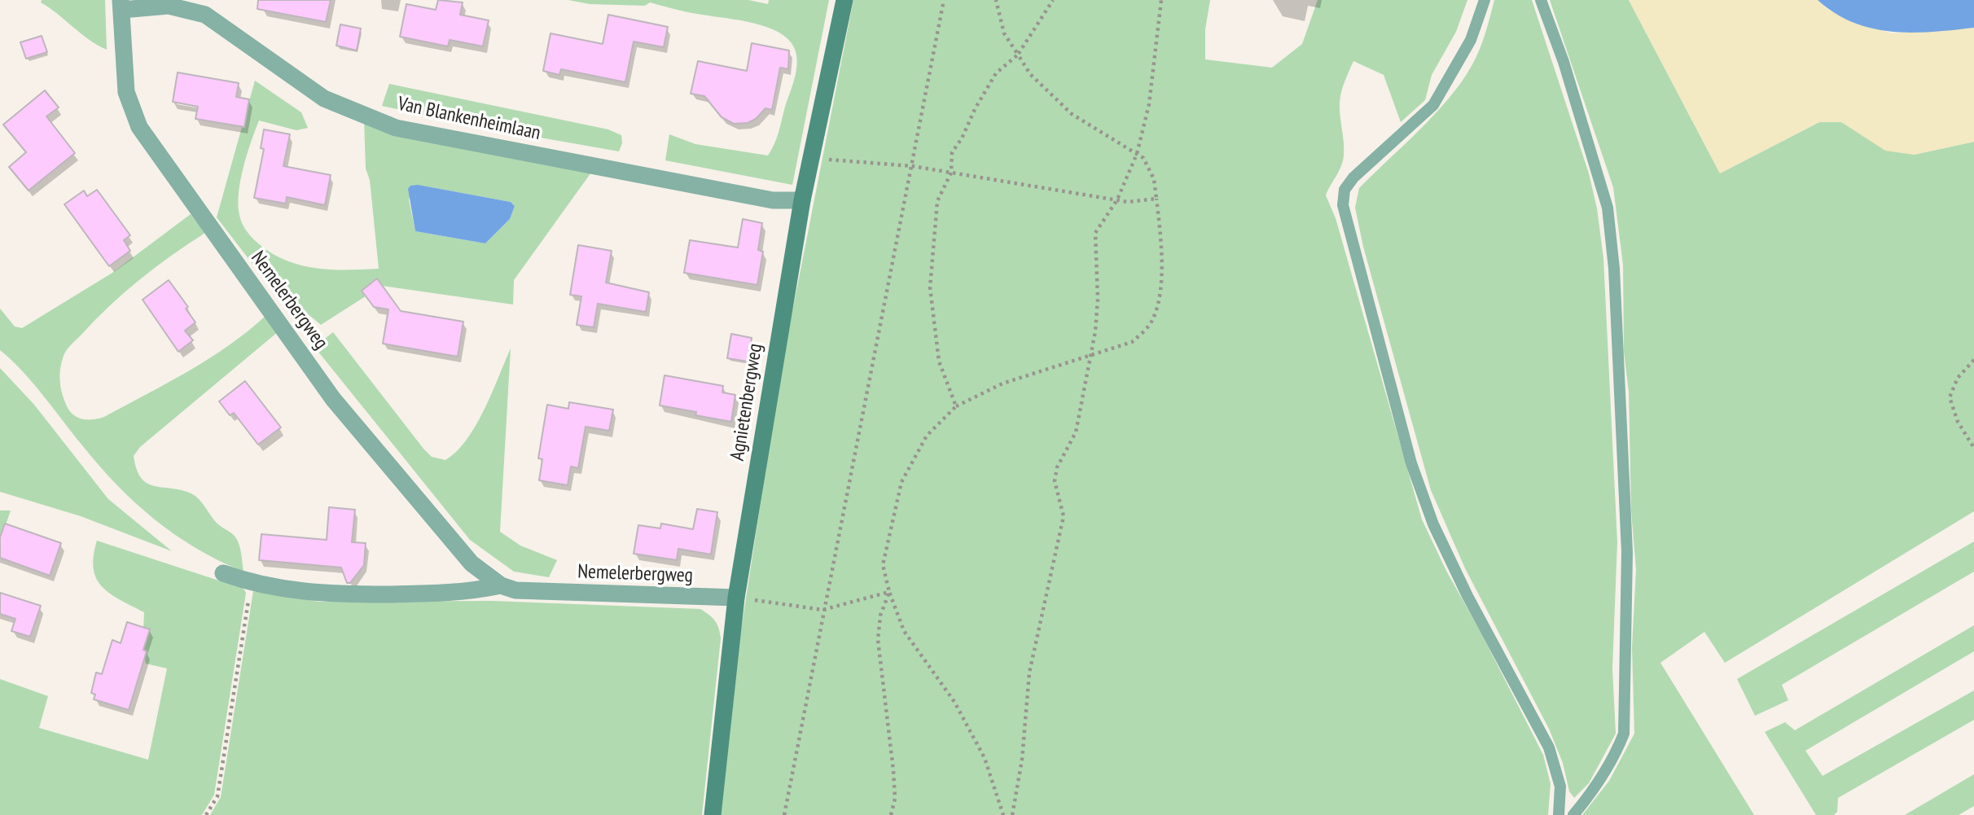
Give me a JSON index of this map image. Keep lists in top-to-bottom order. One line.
{"streets":{"street":["Van Blankenheimlaan","Nemelerbergweg","Agnietenbergweg"]},"crossings":[["Van Blankenheimlaan","Nemelerbergweg"],["Van Blankenheimlaan","Agnietenbergweg"],["Nemelerbergweg","Agnietenbergweg"]]}
